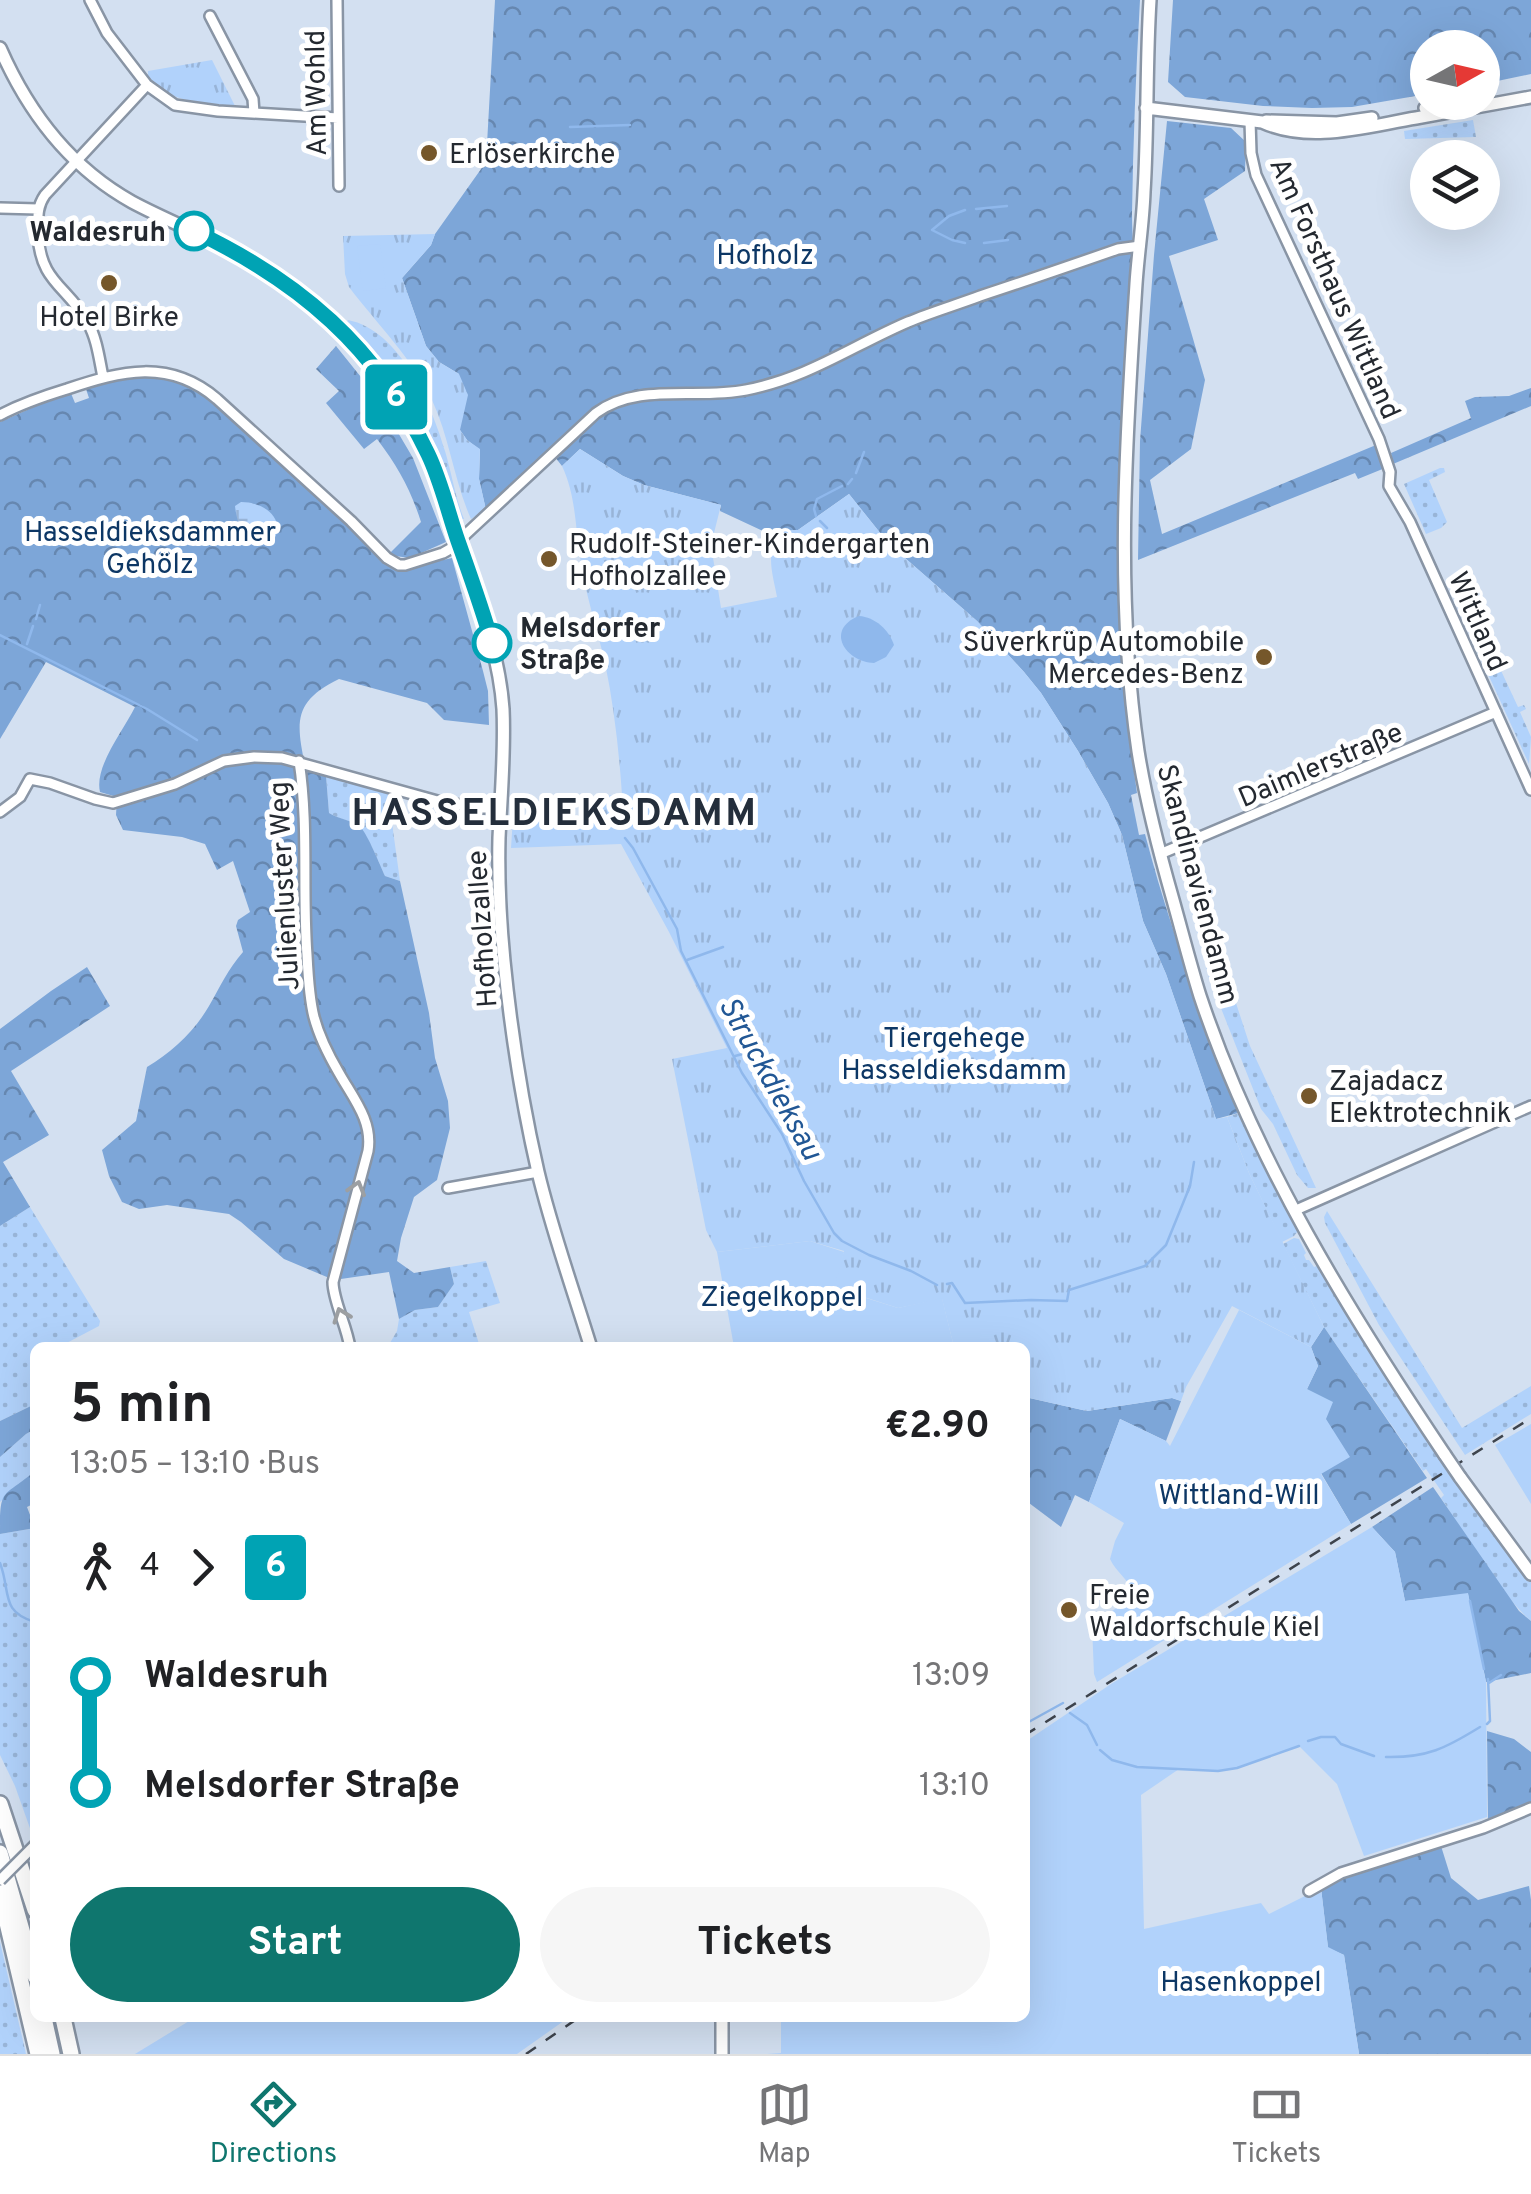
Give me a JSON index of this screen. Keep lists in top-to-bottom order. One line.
{"streets":{"street":["Am Wohld","Am Forsthaus Wittland","Wittland","Daimlerstraße","Skandinaviendamm","Julienluster Weg","Hofholzallee"]},"crossings":[["Am Forsthaus Wittland","Wittland"],["Wittland","Daimlerstraße"],["Daimlerstraße","Skandinaviendamm"]],"one_way":["Julienluster Weg"],"districts":["HASSELDIEKSDAMM"],"water":["Struckdieksau"],"parks":["Hofholz","Hasseldieksdammer Gehölz","Tiergehege Hasseldieksdamm","Ziegelkoppel","Wittland-Will","Hasenkoppel"],"places":["Erlöserkirche","Waldesruh","Hotel Birke","Rudolf-Steiner-Kindergarten Hofholzallee","Melsdorfer Straße","Süverkrüp Automobile Mercedes-Benz","Zajadacz Elektrotechnik","Freie Waldorfschule Kiel"],"lines":["bus line 6"],"north":"right","page":{"on_map":"6","heading":["5 min","13:05 – 13:10 · Bus","€2.90"],"legs":["4","6"],"list":[{"name":"Waldesruh","value":"13:09"},{"name":"Melsdorfer Straße","value":"13:10"}],"buttons":["Start","Tickets"],"tabs":["Directions","Map","Tickets"]}}
